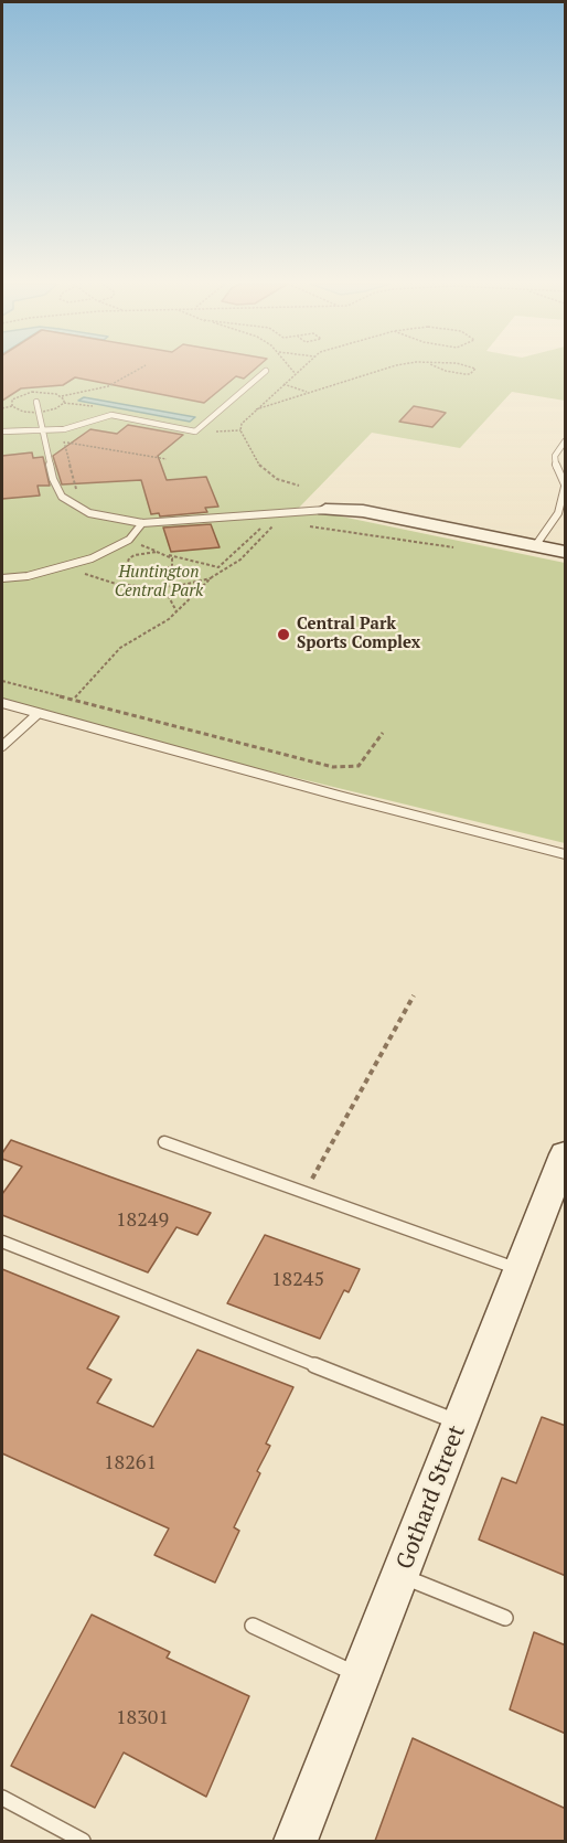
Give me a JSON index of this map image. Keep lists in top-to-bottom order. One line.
{"streets":{"street":["Gothard Street"]},"parks":["Huntington Central Park"],"places":["Central Park Sports Complex"],"house_numbers":["18249","18245","18261","18301"]}
